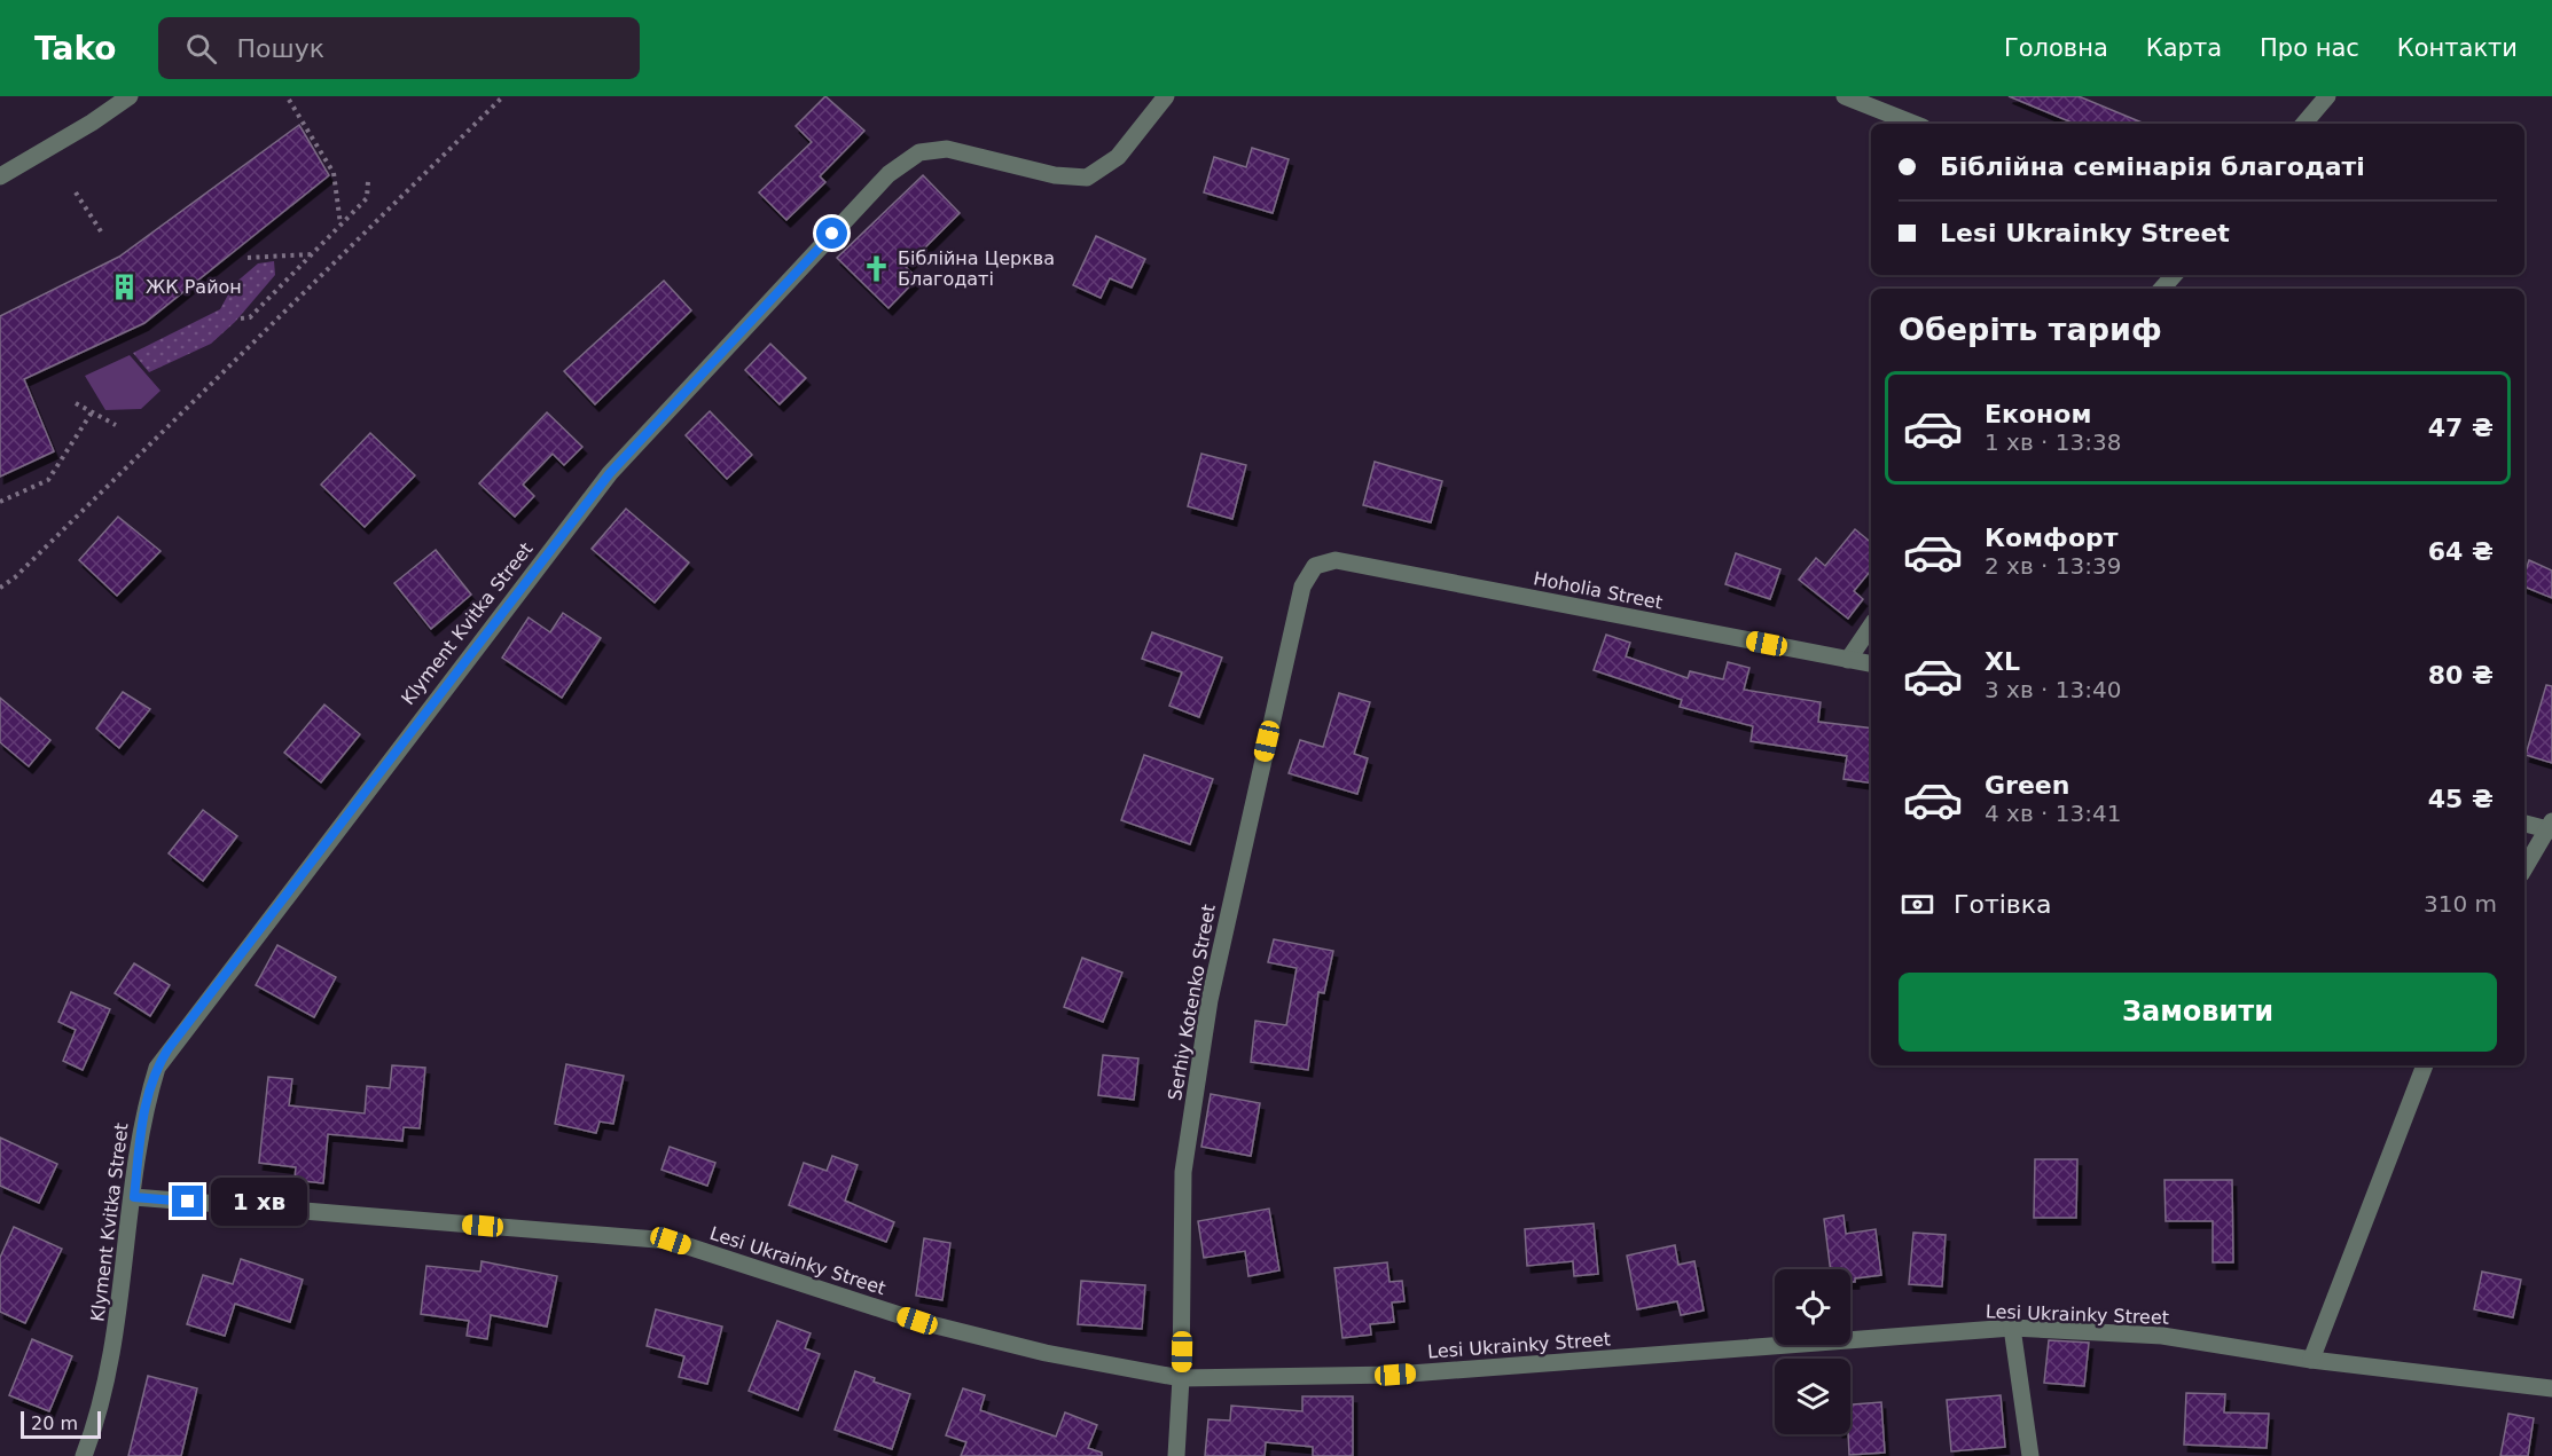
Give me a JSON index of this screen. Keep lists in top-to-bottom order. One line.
{"streets":{"street":["Hoholia Street","Klyment Kvitka Street","Serhiy Kotenko Street","Lesi Ukrainky Street"]},"crossings":[["Hoholia Street","Serhiy Kotenko Street"],["Klyment Kvitka Street","Lesi Ukrainky Street"],["Serhiy Kotenko Street","Lesi Ukrainky Street"]],"places":{"church":["Біблійна Церква Благодаті"],"building":["ЖК Район"]},"scale_bar":"20 m","page":{"header":"Tako","search":"Пошук","nav":["Головна","Карта","Про нас","Контакти"],"banner":["Біблійна семінарія благодаті","Lesi Ukrainky Street"],"heading":"Оберіть тариф","list":[{"name":"Економ","note":"1 хв · 13:38","value":"47 ₴"},{"name":"Комфорт","note":"2 хв · 13:39","value":"64 ₴"},{"name":"XL","note":"3 хв · 13:40","value":"80 ₴"},{"name":"Green","note":"4 хв · 13:41","value":"45 ₴"}],"pay":["Готівка","310 m"],"buttons":"Замовити","bubble":"1 хв","scale":"20 m"}}
